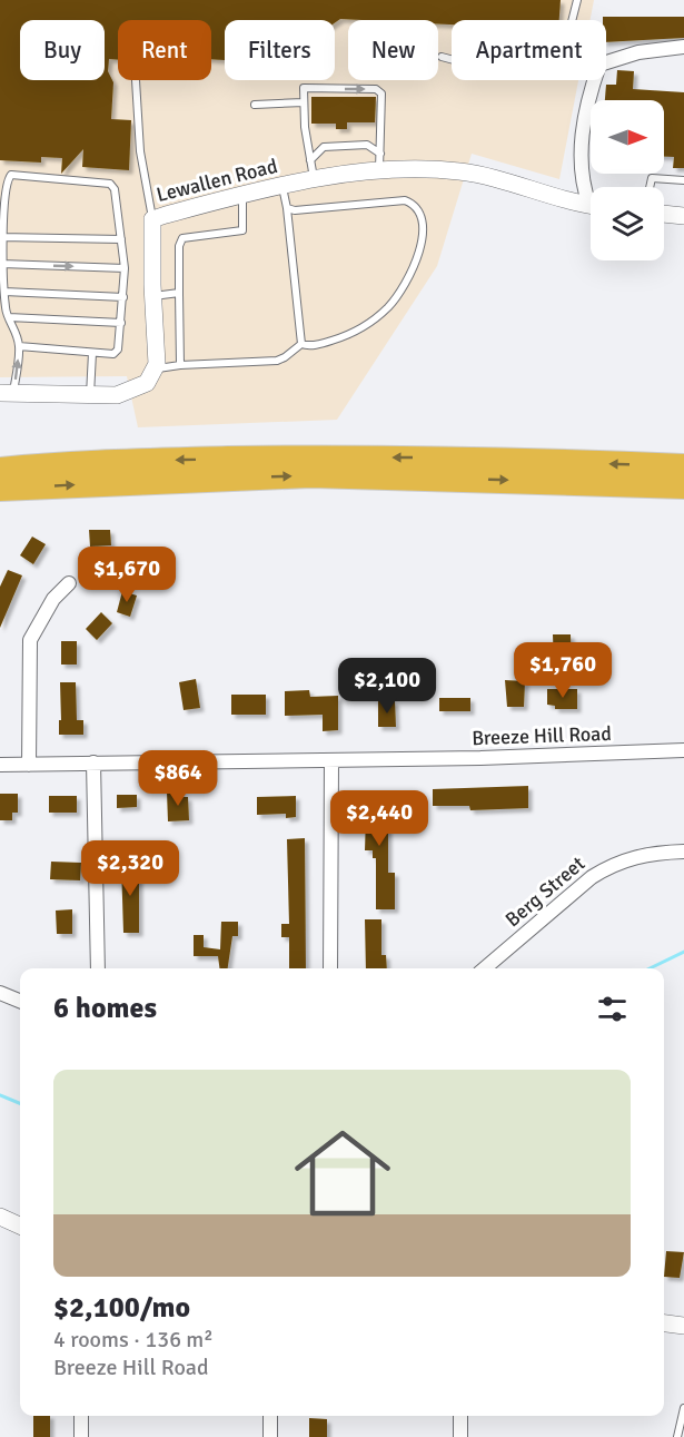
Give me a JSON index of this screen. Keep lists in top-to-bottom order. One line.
{"streets":{"street":["Lewallen Road","Breeze Hill Road","Berg Street"]},"north":"right","page":{"chip":["Buy","Rent","Filters","New","Apartment"],"price":["$1,670","$1,760","$2,100","$864","$2,440","$2,320"],"heading":"6 homes","list":[{"name":"$2,100/mo","note":"4 rooms · 136 m² · Breeze Hill Road"}]}}
